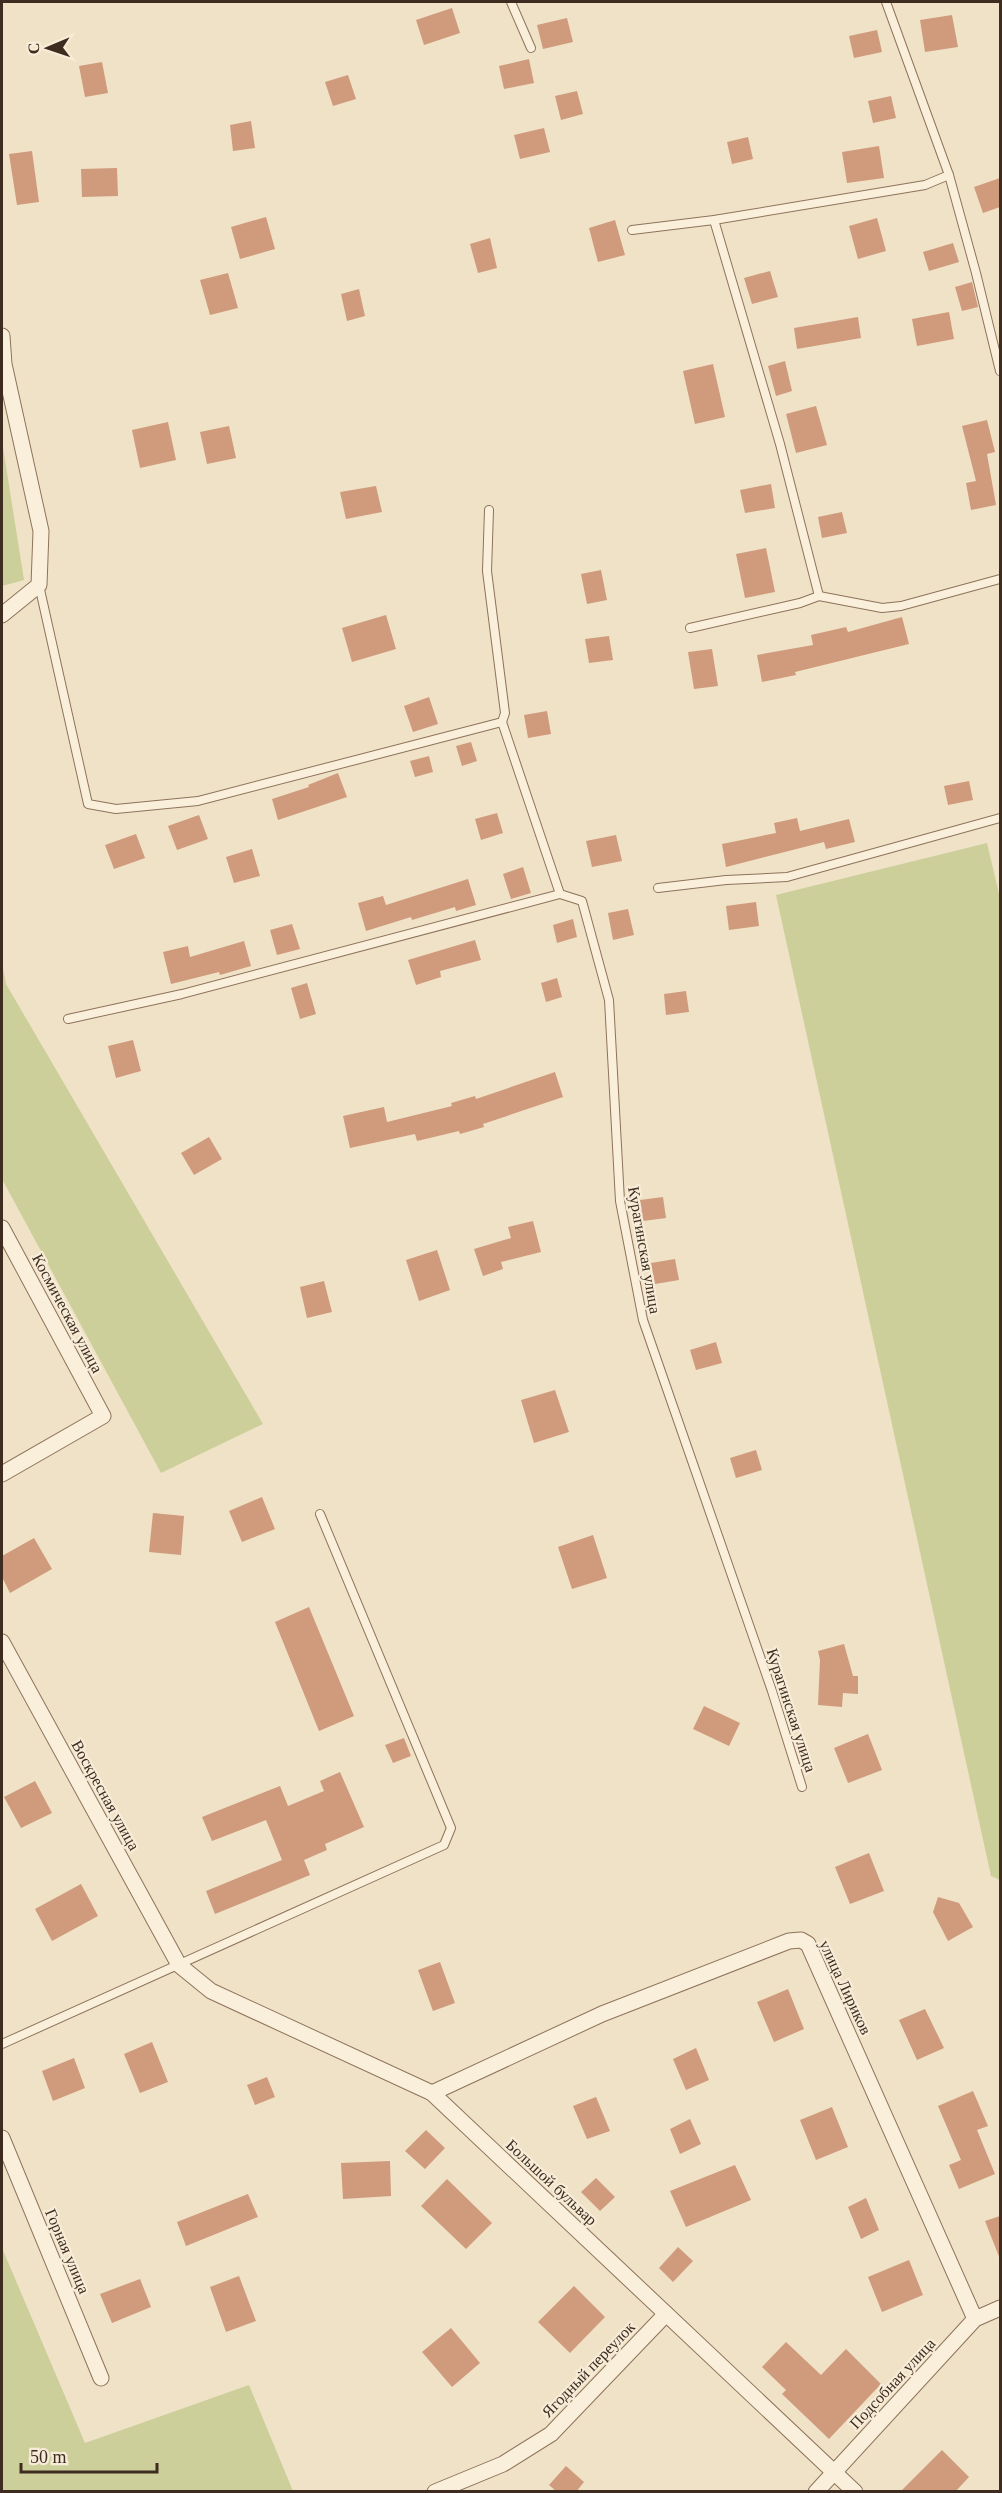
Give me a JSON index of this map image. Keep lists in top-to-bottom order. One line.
{"streets":{"street":["Космическая улица","Воскресная улица","улица Лириков","Большой бульвар","Горная улица","Ягодный переулок","Подсобная улица"],"lane":["Курагинская улица"]},"crossings":[["Воскресная улица","Большой бульвар"],["улица Лириков","Большой бульвар"],["улица Лириков","Подсобная улица"],["Большой бульвар","Ягодный переулок"],["Большой бульвар","Подсобная улица"]],"scale_bar":"50 m","north":"left"}
